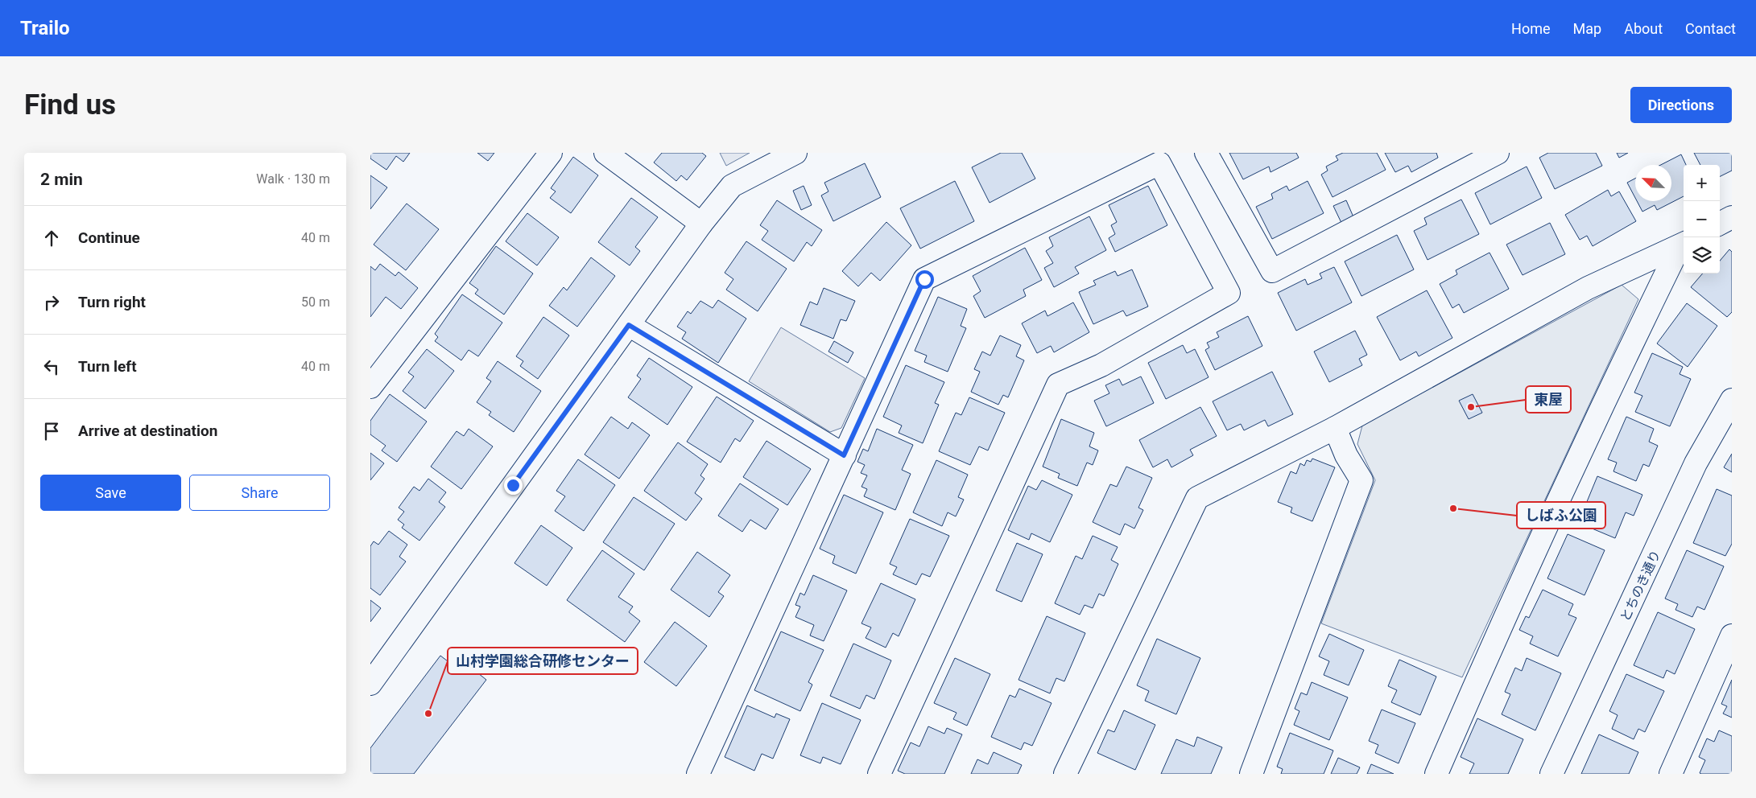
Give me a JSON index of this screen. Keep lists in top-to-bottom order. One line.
{"streets":{"street":["とちのき通り"]},"places":["東屋","しばふ公園","山村学園総合研修センター"],"north":"top left","page":{"header":"Trailo","nav":["Home","Map","About","Contact"],"buttons":["Directions",["Save","Share"]],"title":"Find us","heading":["2 min","Walk · 130 m"],"map_buttons":["+","−"],"list":[["Continue","40 m"],["Turn right","50 m"],["Turn left","40 m"],"Arrive at destination"]}}
